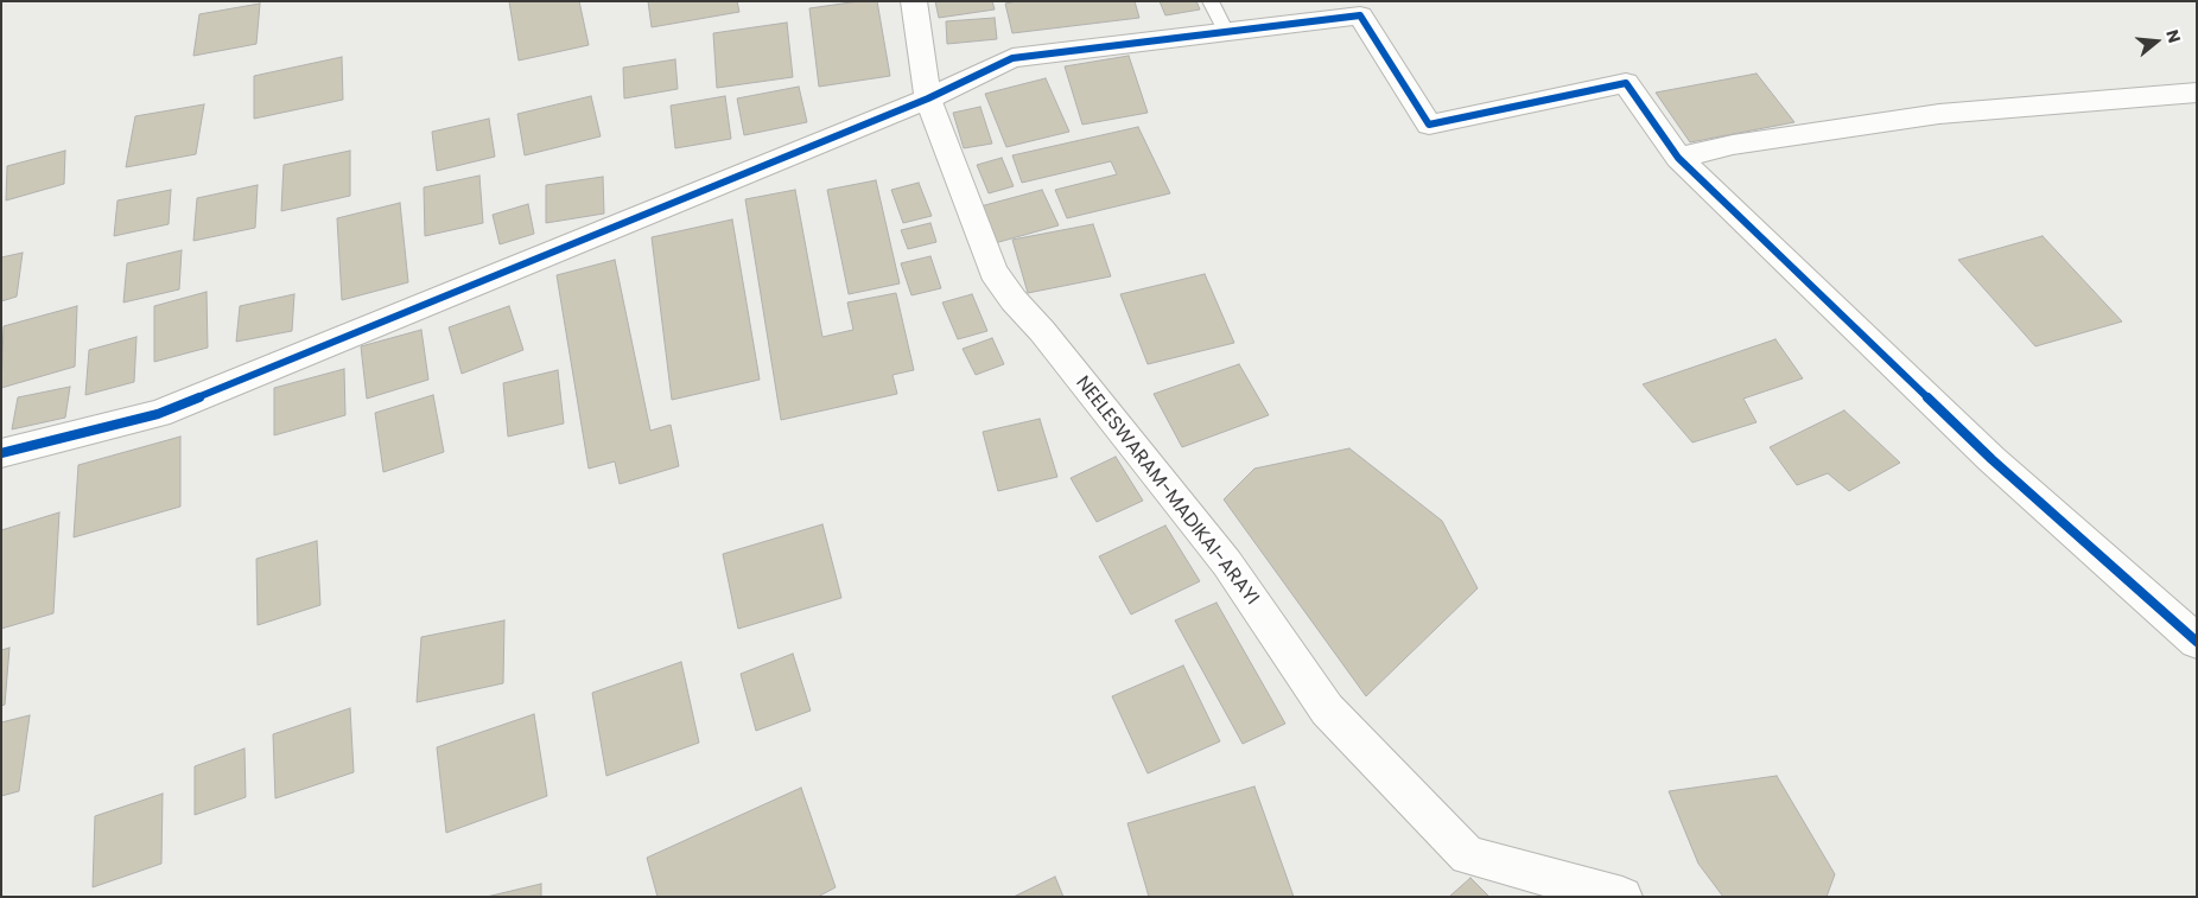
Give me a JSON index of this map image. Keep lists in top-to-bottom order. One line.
{"streets":{"street":["NEELESWARAM-MADIKAI-ARAYI"]},"north":"right"}
